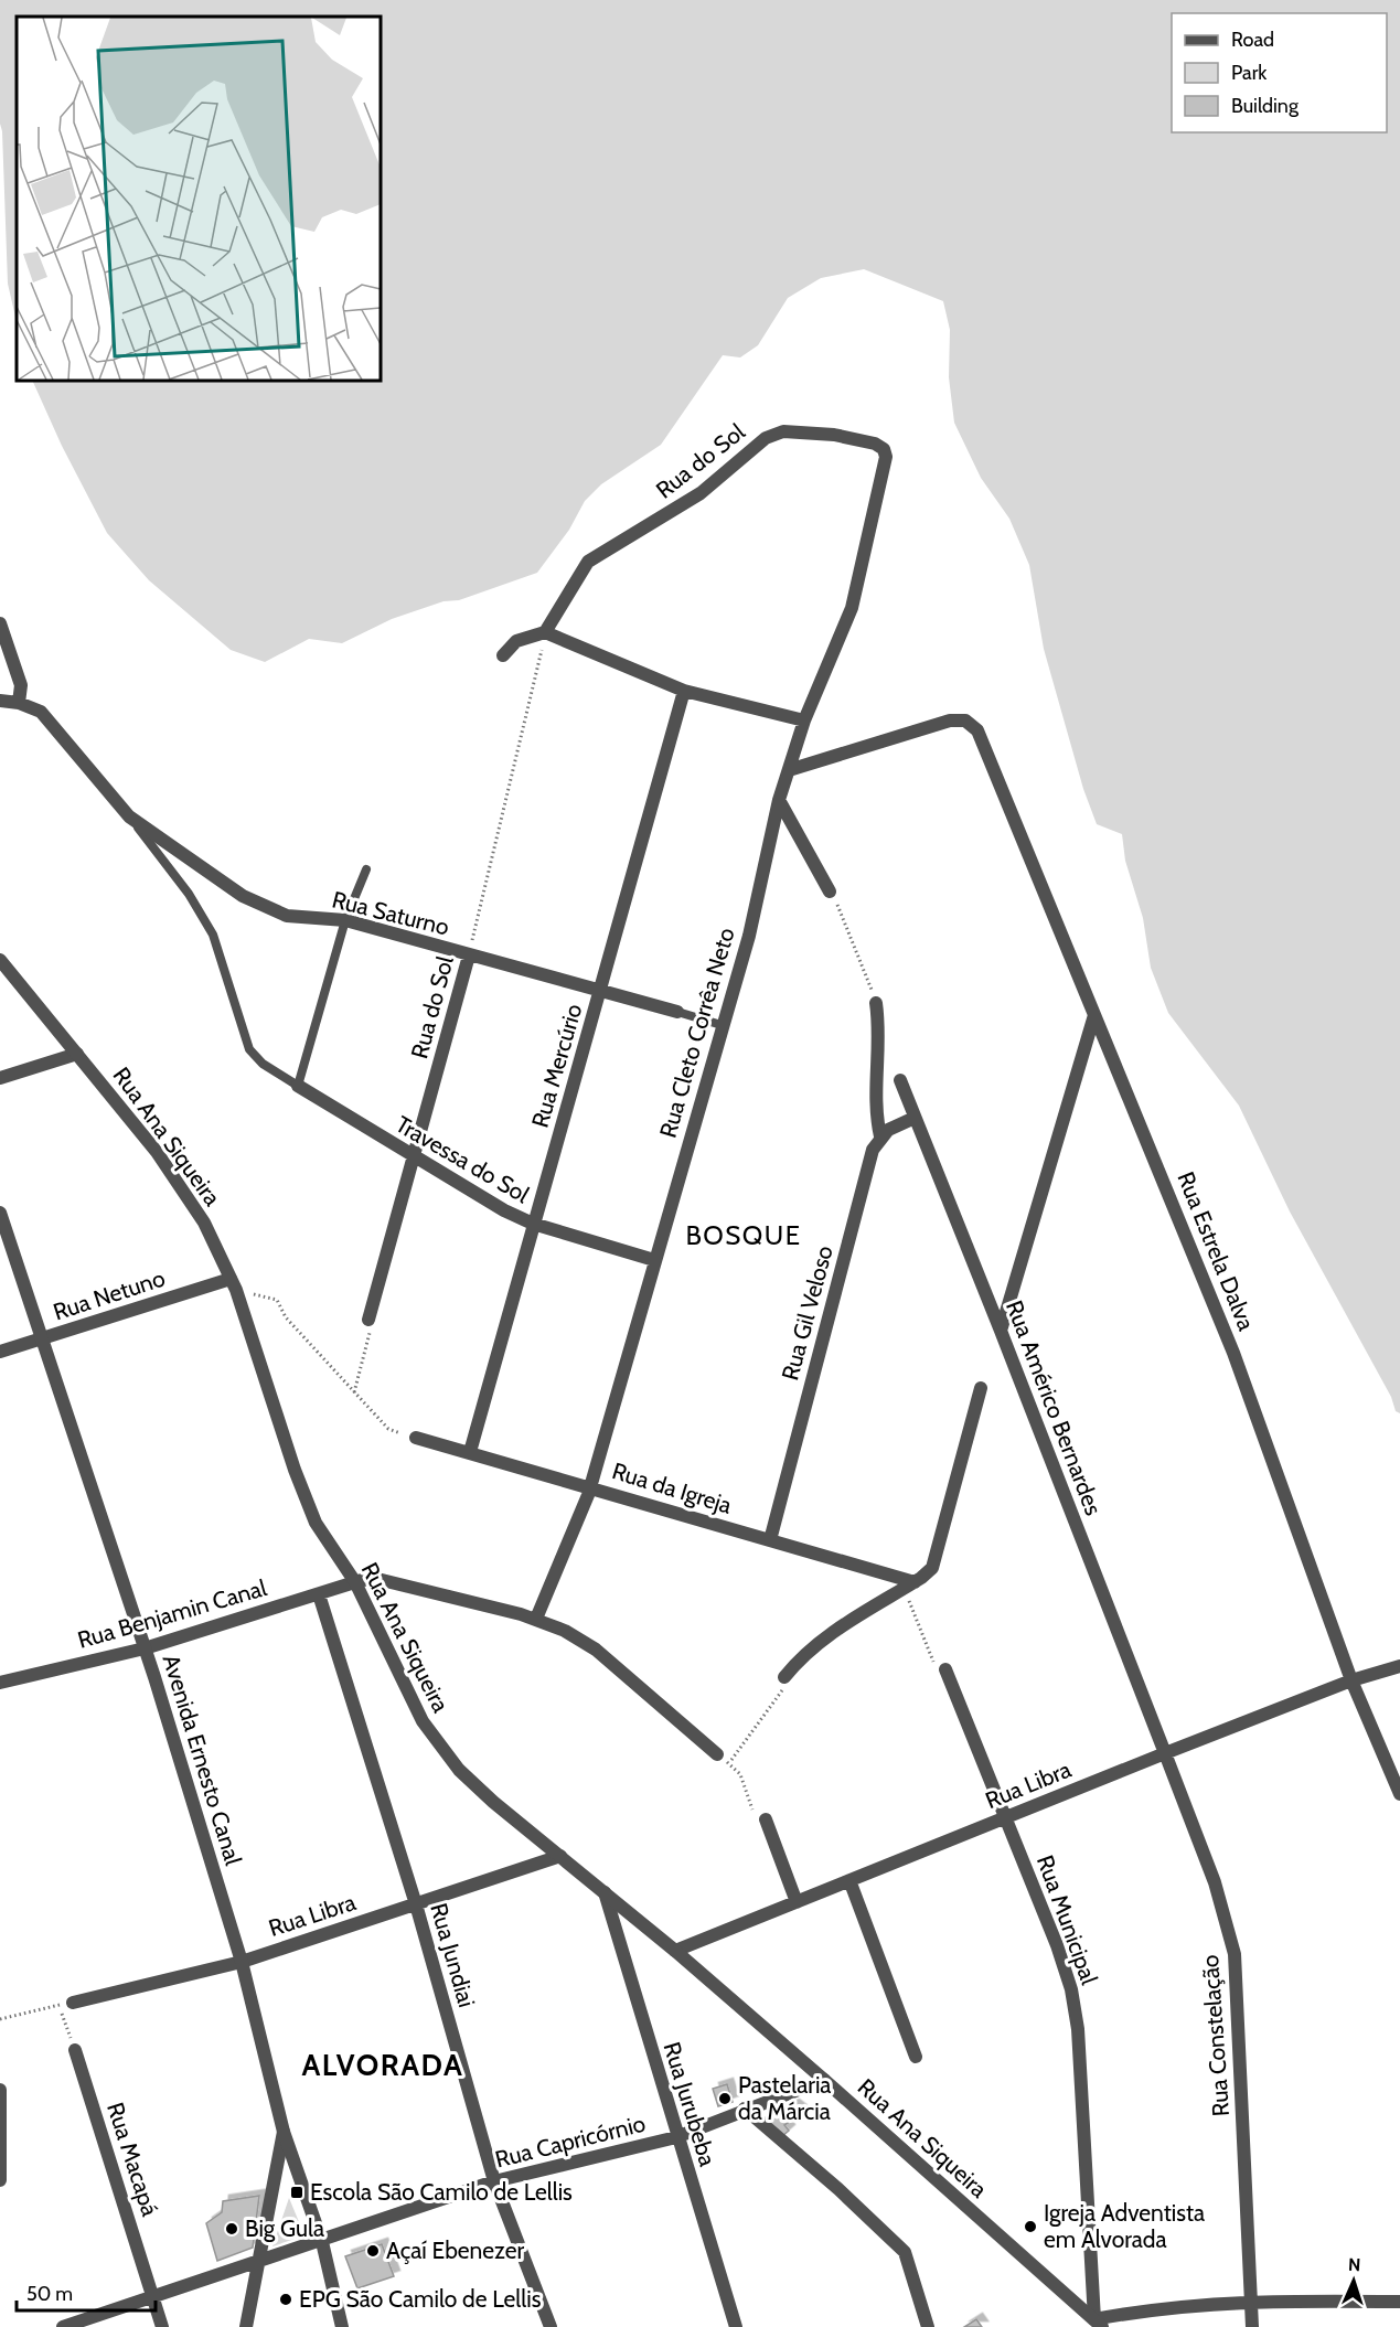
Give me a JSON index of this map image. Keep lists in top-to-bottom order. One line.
{"streets":{"street":["Rua do Sol","Rua Saturno","Rua Cleto Corrêa Neto","Rua Mercúrio","Rua Ana Siqueira","Travessa do Sol","Rua Estrela Dalva","Rua Netuno","Rua Gil Veloso","Rua Américo Bernardes","Rua da Igreja","Rua Benjamin Canal","Avenida Ernesto Canal","Rua Libra","Rua Municipal","Rua Jundiai","Rua Constelação","Rua Jurubeba","Rua Capricórnio","Rua Macapá"]},"crossings":[["Rua do Sol","Rua Saturno"],["Rua do Sol","Rua Cleto Corrêa Neto"],["Rua do Sol","Travessa do Sol"],["Rua Saturno","Rua Cleto Corrêa Neto"],["Rua Saturno","Rua Mercúrio"],["Rua Saturno","Travessa do Sol"],["Rua Cleto Corrêa Neto","Travessa do Sol"],["Rua Cleto Corrêa Neto","Rua Estrela Dalva"],["Rua Cleto Corrêa Neto","Rua da Igreja"],["Rua Cleto Corrêa Neto","Rua Benjamin Canal"],["Rua Mercúrio","Travessa do Sol"],["Rua Mercúrio","Rua da Igreja"],["Rua Ana Siqueira","Rua Netuno"],["Rua Ana Siqueira","Rua Benjamin Canal"],["Rua Ana Siqueira","Rua Libra"],["Rua Ana Siqueira","Rua Municipal"],["Rua Ana Siqueira","Rua Jurubeba"],["Rua Ana Siqueira","Rua Capricórnio"],["Rua Estrela Dalva","Rua Libra"],["Rua Netuno","Avenida Ernesto Canal"],["Rua Gil Veloso","Rua da Igreja"],["Rua Américo Bernardes","Rua Libra"],["Rua Américo Bernardes","Rua Constelação"],["Rua Benjamin Canal","Avenida Ernesto Canal"],["Rua Benjamin Canal","Rua Jundiai"],["Avenida Ernesto Canal","Rua Libra"],["Avenida Ernesto Canal","Rua Capricórnio"],["Rua Libra","Rua Municipal"],["Rua Libra","Rua Jundiai"],["Rua Libra","Rua Constelação"],["Rua Jundiai","Rua Capricórnio"],["Rua Jurubeba","Rua Capricórnio"],["Rua Capricórnio","Rua Macapá"]],"districts":["BOSQUE","ALVORADA"],"places":{"other":["Pastelaria da Márcia","Igreja Adventista em Alvorada","Big Gula","Açaí Ebenezer","EPG São Camilo de Lellis"],"transit":["Escola São Camilo de Lellis"]},"legend":["Road","Park","Building"],"scale_bar":"50 m","north":"top"}
